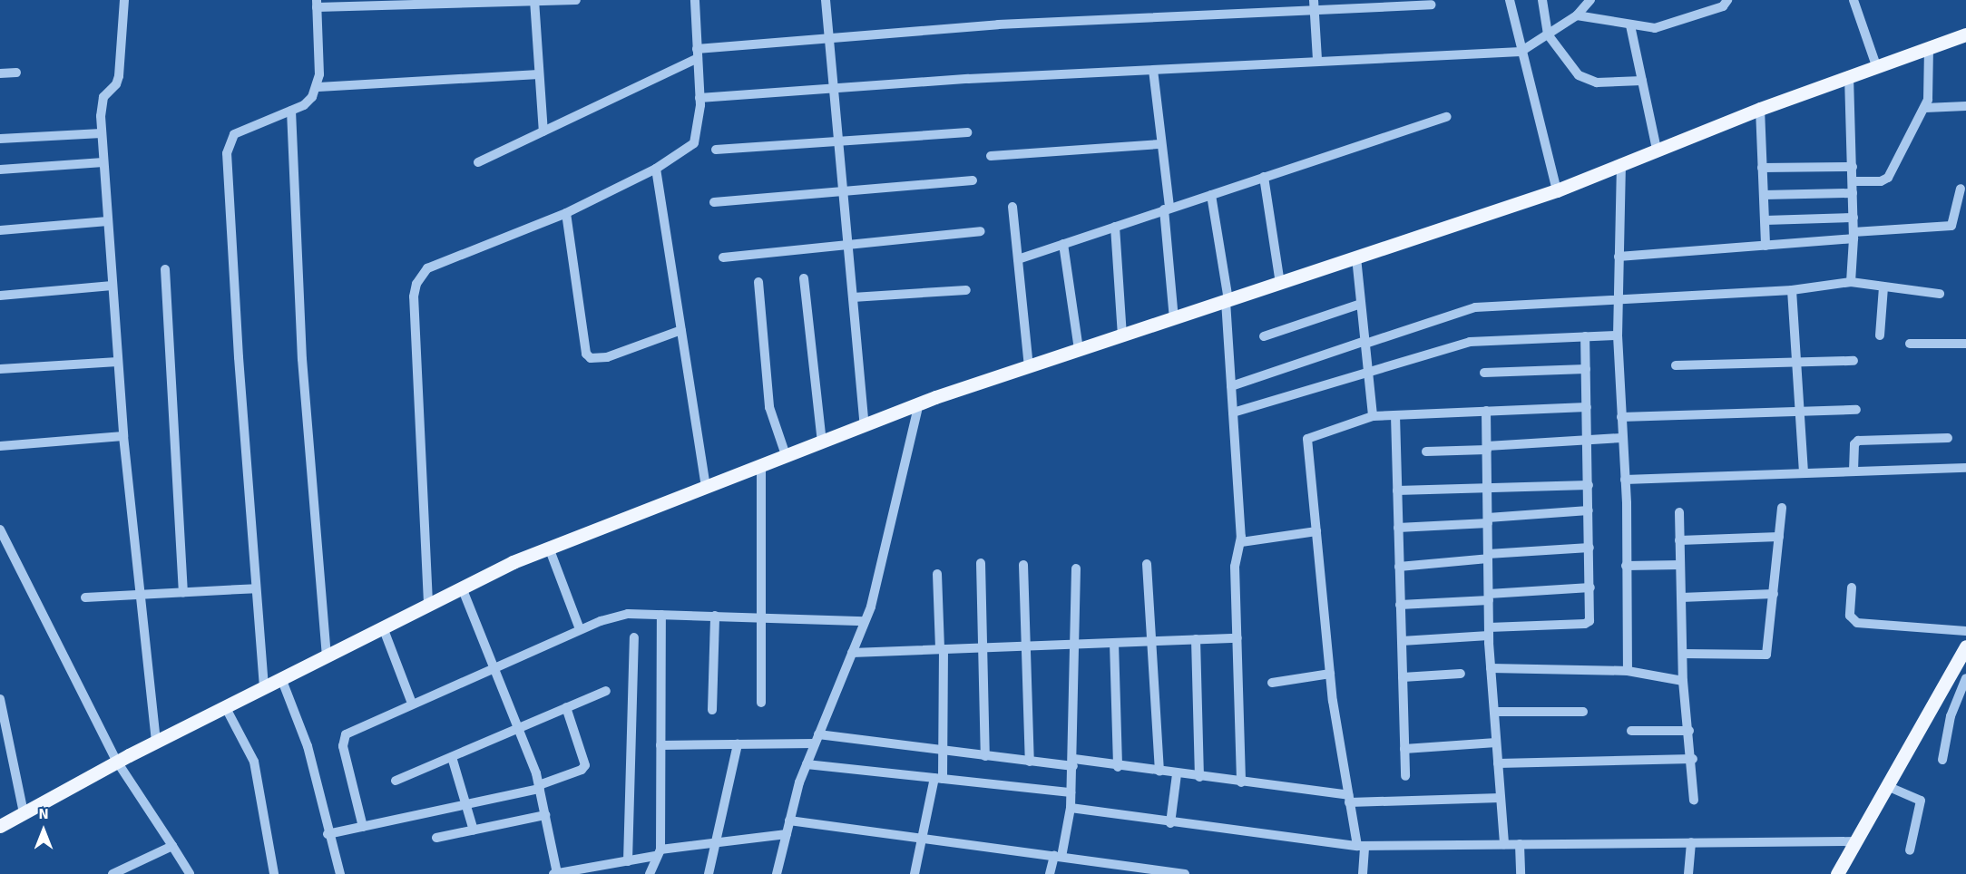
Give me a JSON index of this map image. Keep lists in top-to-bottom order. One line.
{"north":"top"}
